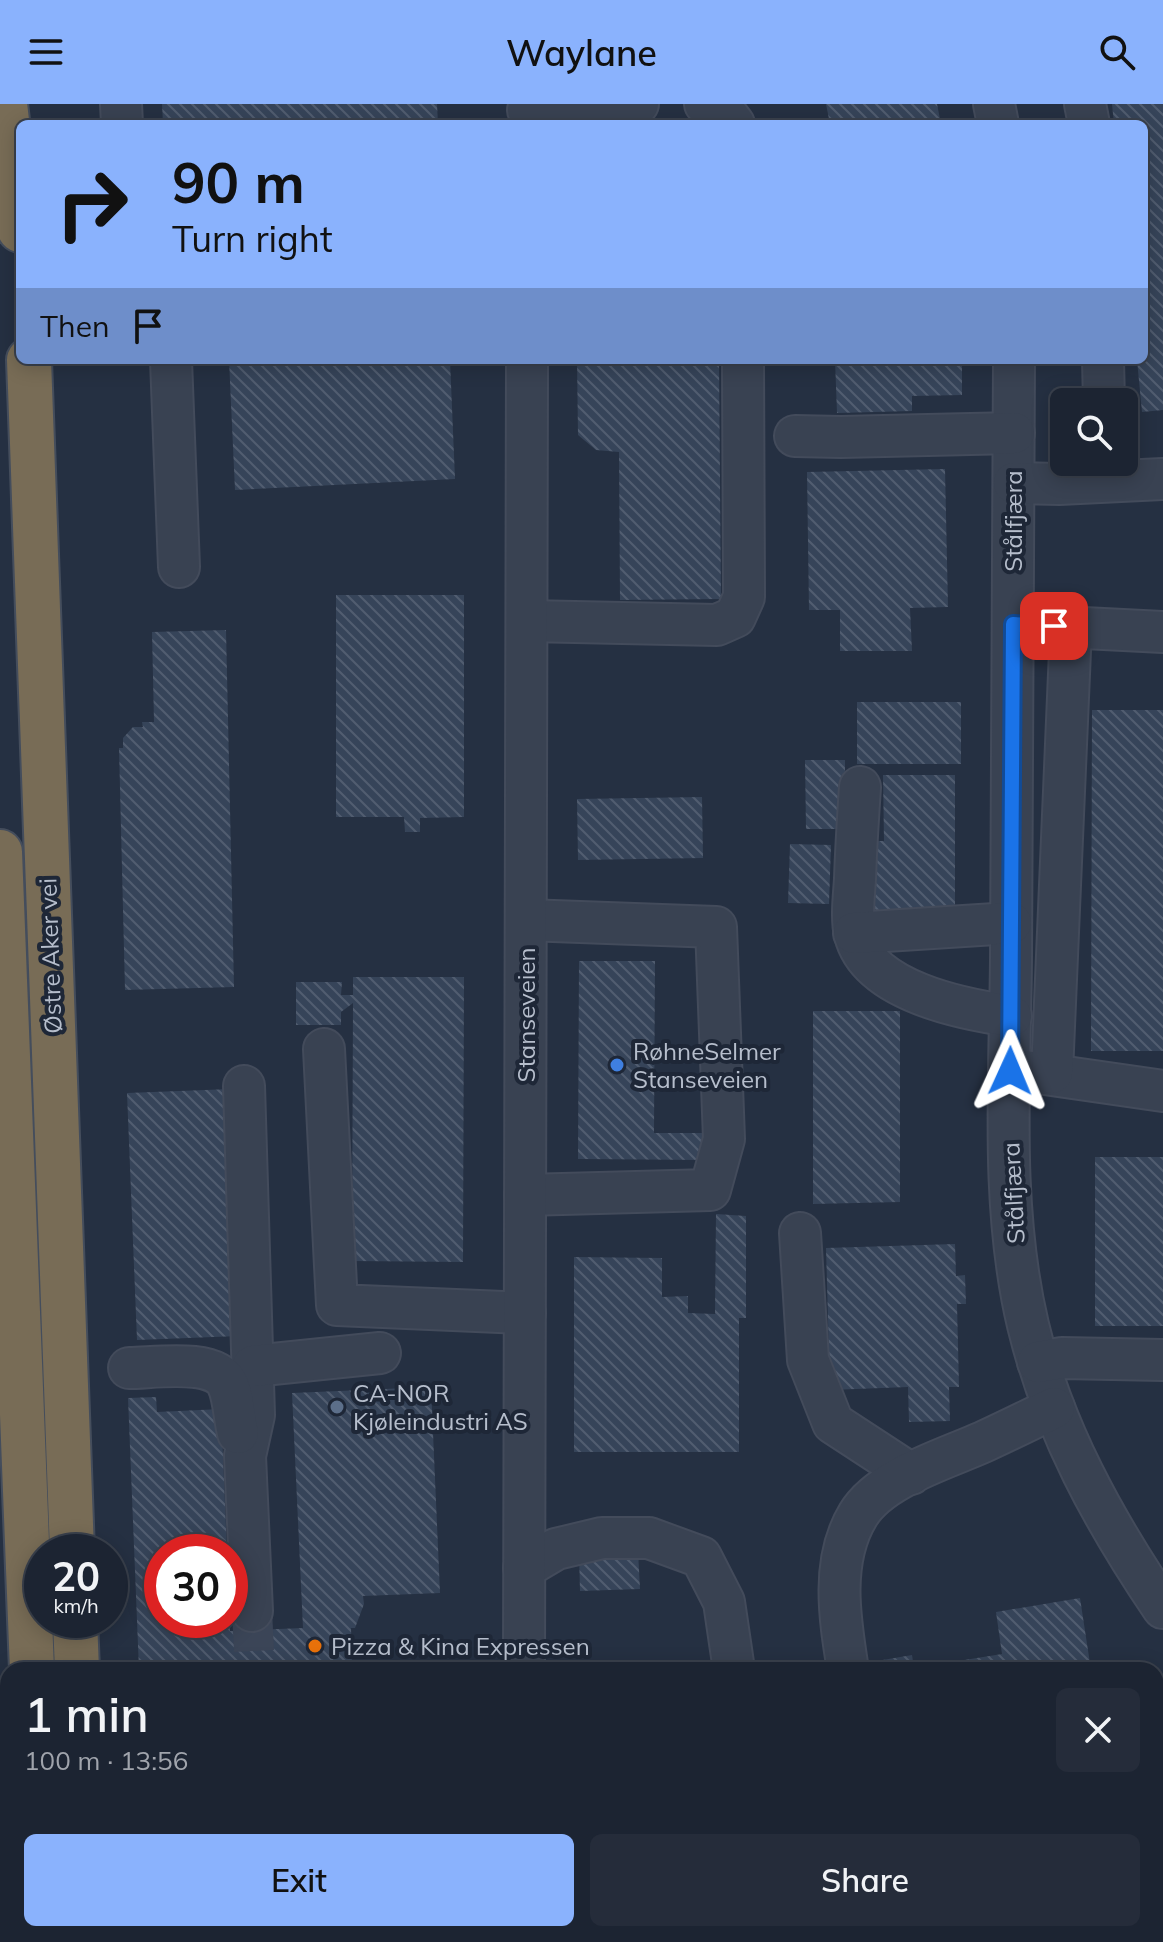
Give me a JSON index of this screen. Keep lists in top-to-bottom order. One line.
{"streets":{"highway":["Østre Aker vei"],"street":["Stålfjæra","Stanseveien"]},"places":["RøhneSelmer Stanseveien","CA-NOR Kjøleindustri AS","Pizza & Kina Expressen"],"page":{"header":"Waylane","turn":["90 m","Turn right"],"then":"Then","speed":"20 km/h","limit":"30","heading":["1 min","100 m · 13:56"],"buttons":["Exit","Share"]}}
